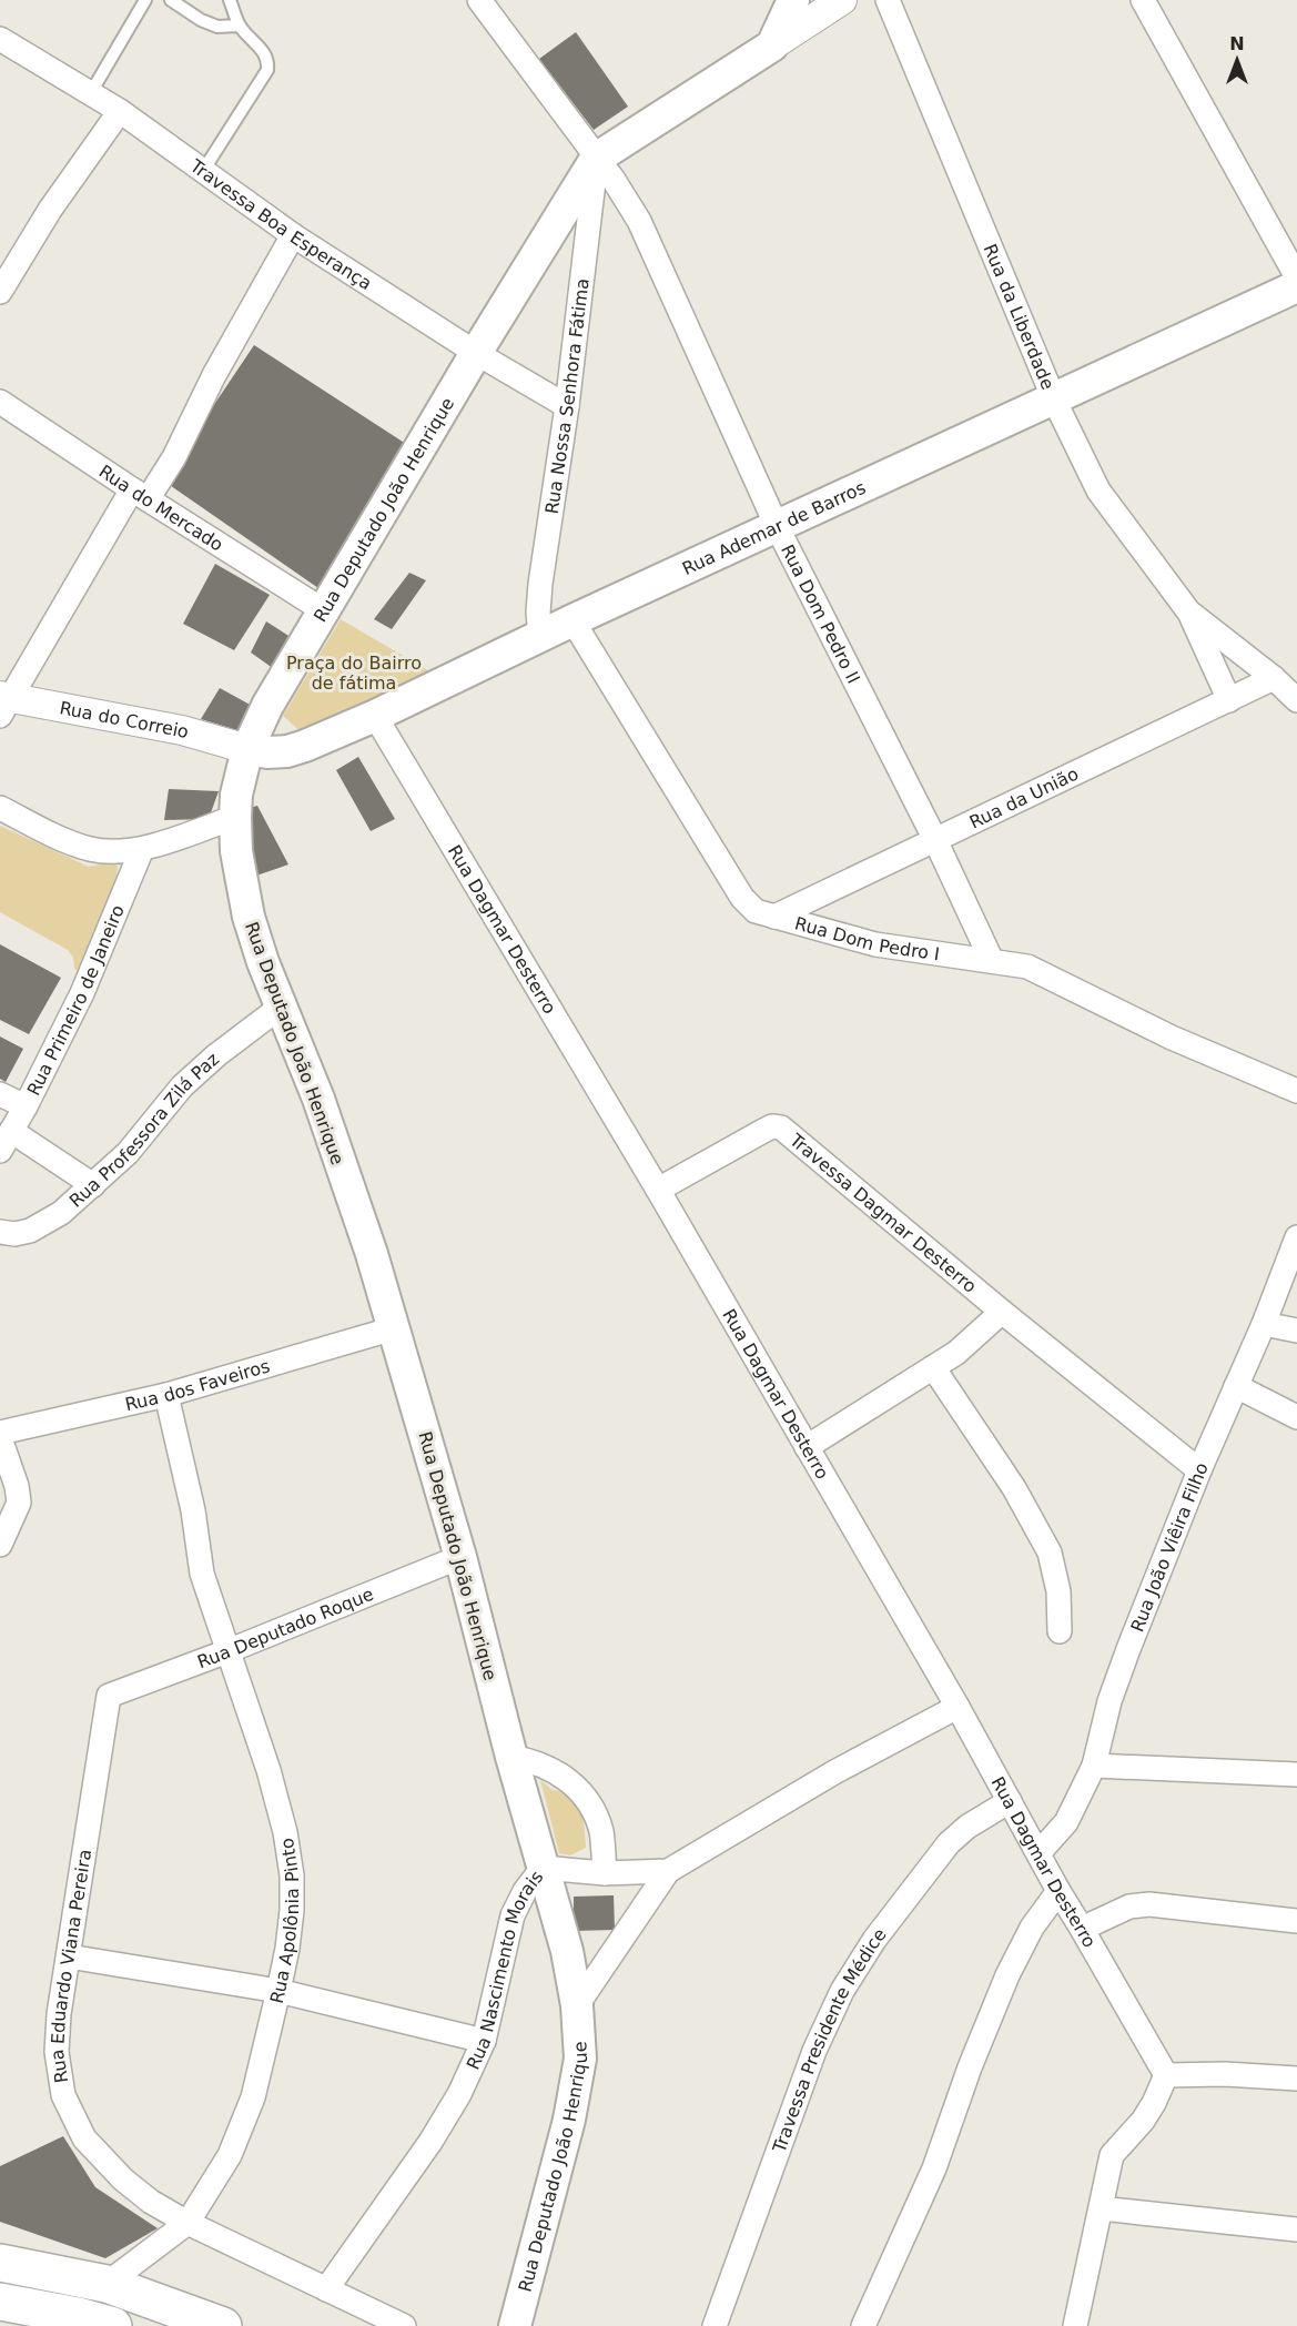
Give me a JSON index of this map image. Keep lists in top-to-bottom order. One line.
{"streets":{"main road":["Rua Deputado João Henrique","Rua Ademar de Barros"],"street":["Travessa Boa Esperança","Rua da Liberdade","Rua Nossa Senhora Fátima","Rua do Mercado","Rua Dom Pedro II","Rua do Correio","Rua da União","Rua Dagmar Desterro","Rua Dom Pedro I","Rua Primeiro de Janeiro","Rua Professora Zilá Paz","Travessa Dagmar Desterro","Rua dos Faveiros","Rua João Viêira Filho","Rua Deputado Roque","Rua Apolônia Pinto","Rua Eduardo Viana Pereira","Rua Nascimento Morais","Travessa Presidente Médice"]},"crossings":[["Travessa Boa Esperança","Rua Nossa Senhora Fátima"],["Travessa Boa Esperança","Rua Deputado João Henrique"],["Rua da Liberdade","Rua Ademar de Barros"],["Rua da Liberdade","Rua da União"],["Rua Nossa Senhora Fátima","Rua Deputado João Henrique"],["Rua Nossa Senhora Fátima","Rua Ademar de Barros"],["Rua Nossa Senhora Fátima","Rua Dom Pedro II"],["Rua do Mercado","Rua Deputado João Henrique"],["Rua Deputado João Henrique","Rua Ademar de Barros"],["Rua Deputado João Henrique","Rua Dom Pedro II"],["Rua Deputado João Henrique","Rua do Correio"],["Rua Deputado João Henrique","Rua Professora Zilá Paz"],["Rua Deputado João Henrique","Rua dos Faveiros"],["Rua Deputado João Henrique","Rua Deputado Roque"],["Rua Deputado João Henrique","Rua Nascimento Morais"],["Rua Ademar de Barros","Rua Dom Pedro II"],["Rua Ademar de Barros","Rua do Correio"],["Rua Ademar de Barros","Rua Dagmar Desterro"],["Rua Ademar de Barros","Rua Dom Pedro I"],["Rua Dom Pedro II","Rua da União"],["Rua Dom Pedro II","Rua Dom Pedro I"],["Rua da União","Rua Dom Pedro I"],["Rua Dagmar Desterro","Travessa Dagmar Desterro"],["Rua Dagmar Desterro","Rua João Viêira Filho"],["Rua Dagmar Desterro","Rua Nascimento Morais"],["Rua Dagmar Desterro","Travessa Presidente Médice"],["Travessa Dagmar Desterro","Rua João Viêira Filho"],["Rua dos Faveiros","Rua Apolônia Pinto"],["Rua Deputado Roque","Rua Apolônia Pinto"],["Rua Deputado Roque","Rua Eduardo Viana Pereira"],["Rua Apolônia Pinto","Rua Eduardo Viana Pereira"],["Rua Eduardo Viana Pereira","Rua Nascimento Morais"]],"parks":["Praça do Bairro de fátima"],"north":"top"}
